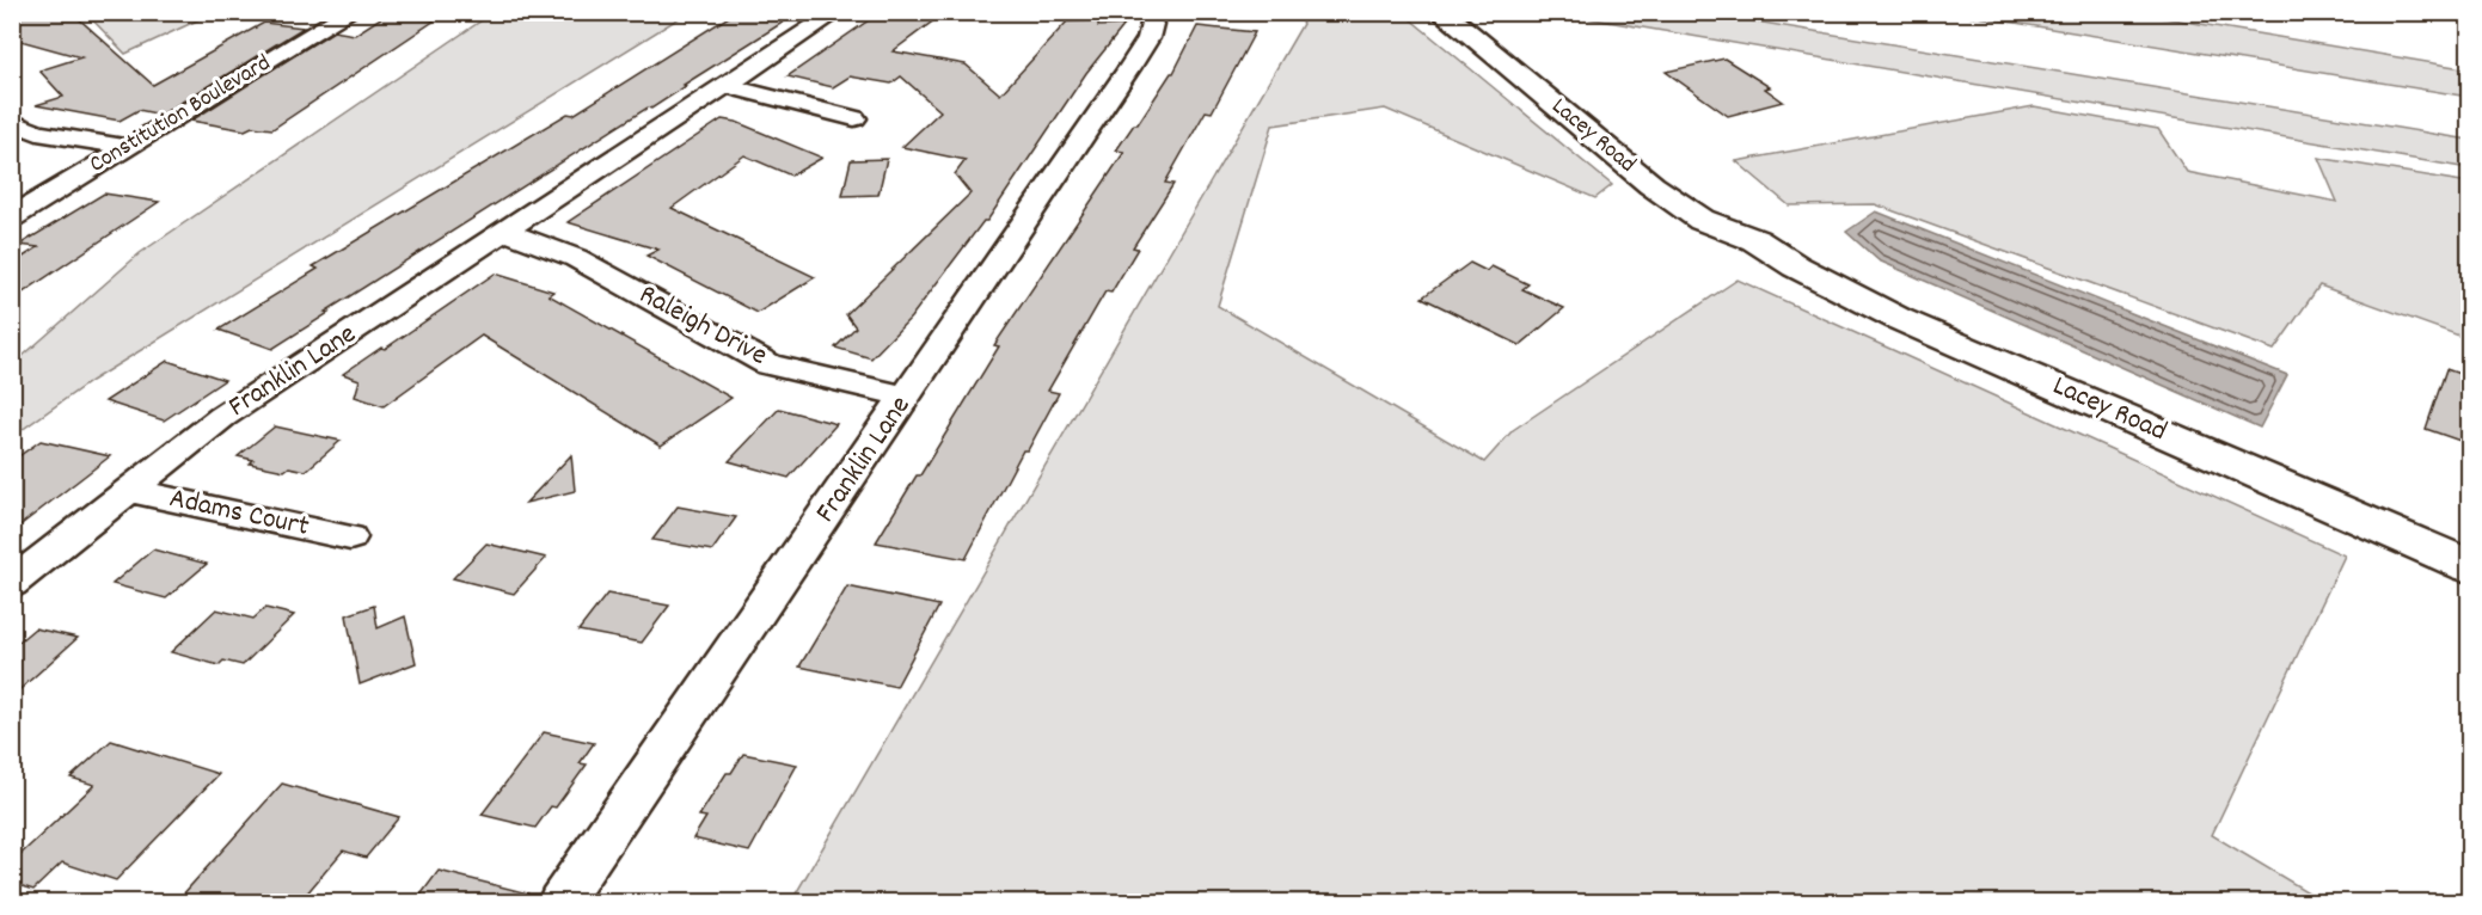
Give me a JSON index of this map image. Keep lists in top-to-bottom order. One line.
{"streets":{"main road":["Lacey Road"],"street":["Constitution Boulevard","Raleigh Drive","Franklin Lane","Adams Court"]},"crossings":[["Raleigh Drive","Franklin Lane"],["Franklin Lane","Adams Court"]]}
